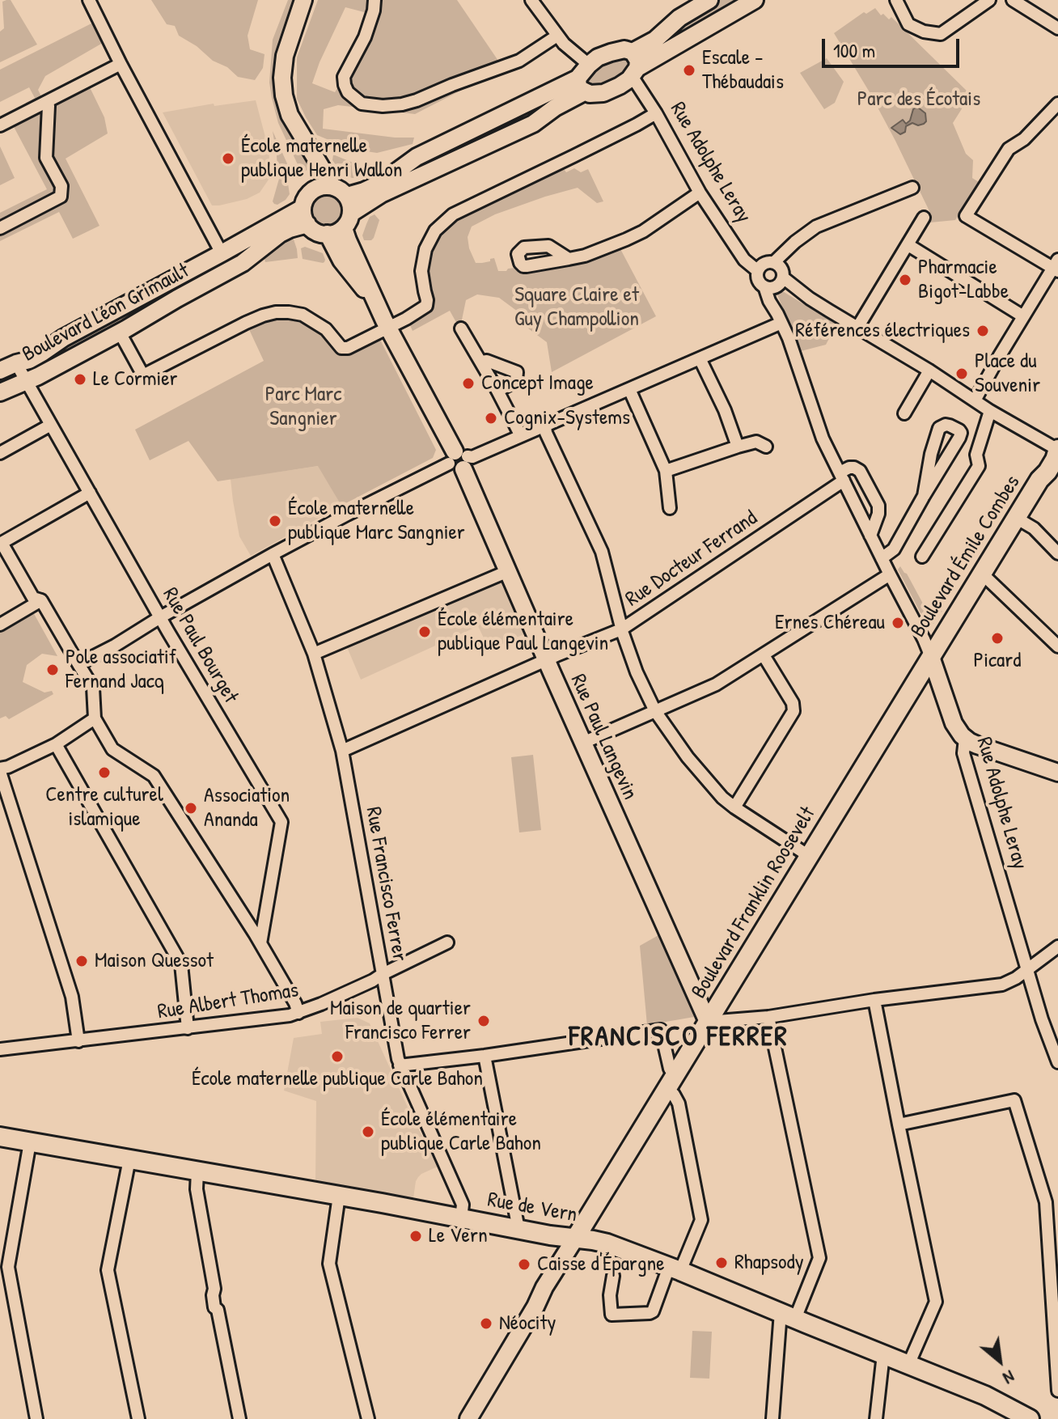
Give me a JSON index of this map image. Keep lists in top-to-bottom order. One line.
{"streets":{"main road":["Rue Adolphe Leray","Boulevard Léon Grimault","Boulevard Émile Combes","Rue Paul Langevin","Boulevard Franklin Roosevelt","Rue de Vern"],"street":["Rue Docteur Ferrand","Rue Paul Bourget","Rue Francisco Ferrer","Rue Albert Thomas"]},"crossings":[["Rue Adolphe Leray","Boulevard Émile Combes"],["Rue Adolphe Leray","Rue Docteur Ferrand"],["Rue Adolphe Leray","Boulevard Franklin Roosevelt"],["Boulevard Léon Grimault","Rue Paul Bourget"],["Boulevard Léon Grimault","Rue Paul Langevin"],["Boulevard Émile Combes","Boulevard Franklin Roosevelt"],["Rue Docteur Ferrand","Rue Paul Langevin"],["Rue Docteur Ferrand","Rue Francisco Ferrer"],["Rue Paul Langevin","Boulevard Franklin Roosevelt"],["Rue Francisco Ferrer","Rue Albert Thomas"],["Rue Francisco Ferrer","Rue de Vern"],["Boulevard Franklin Roosevelt","Rue de Vern"]],"districts":["FRANCISCO FERRER"],"parks":["Parc des Écotais","Square Claire et Guy Champollion","Parc Marc Sangnier"],"places":["Escale - Thébaudais","École maternelle publique Henri Wallon","Pharmacie Bigot-Labbe","Références électriques","Place du Souvenir","Le Cormier","Concept Image","Cognix-Systems","École maternelle publique Marc Sangnier","Ernes Chéreau","École élémentaire publique Paul Langevin","Picard","Pole associatif Fernand Jacq","Centre culturel islamique","Association Ananda","Maison Quessot","Maison de quartier Francisco Ferrer","École maternelle publique Carle Bahon","École élémentaire publique Carle Bahon","Le Vern","Rhapsody","Caisse d'Épargne","Néocity"],"scale_bar":"100 m","north":"bottom right"}
